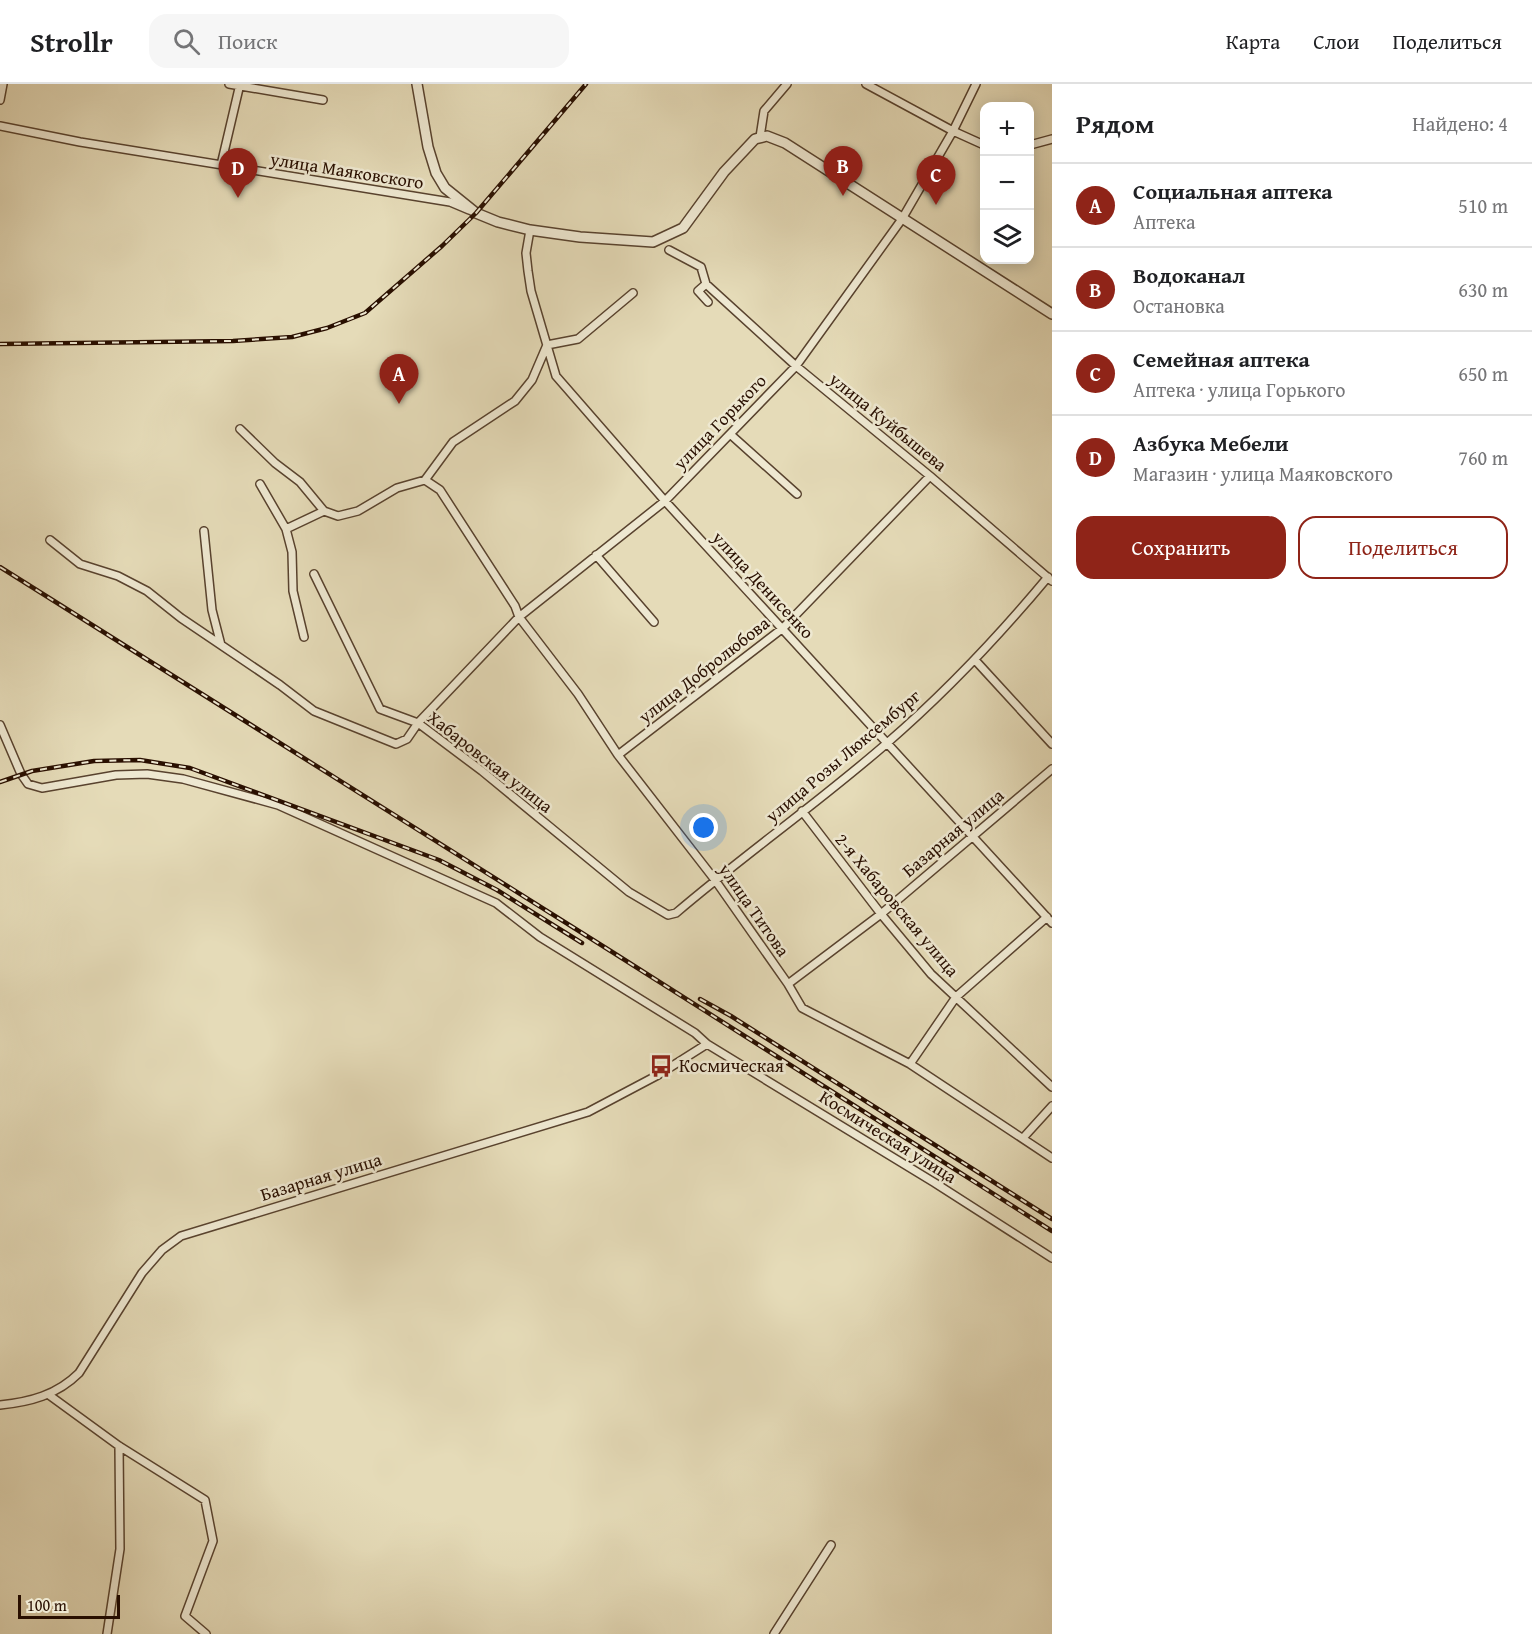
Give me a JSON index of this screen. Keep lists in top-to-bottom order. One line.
{"streets":{"street":["улица Маяковского","улица Горького","улица Куйбышева","улица Денисенко","улица Добролюбова","улица Розы Люксембург","Хабаровская улица","Базарная улица","2-я Хабаровская улица","улица Титова","Космическая улица"]},"crossings":[["улица Горького","улица Куйбышева"],["улица Горького","улица Денисенко"],["улица Горького","Хабаровская улица"],["улица Горького","улица Титова"],["улица Куйбышева","улица Добролюбова"],["улица Куйбышева","улица Розы Люксембург"],["улица Денисенко","улица Добролюбова"],["улица Денисенко","улица Розы Люксембург"],["улица Денисенко","Базарная улица"],["улица Добролюбова","улица Титова"],["улица Розы Люксембург","Хабаровская улица"],["улица Розы Люксембург","2-я Хабаровская улица"],["улица Розы Люксембург","улица Титова"],["Базарная улица","2-я Хабаровская улица"],["Базарная улица","улица Титова"],["Базарная улица","Космическая улица"]],"places":{"bus stop":["Космическая"]},"scale_bar":"100 m","page":{"header":"Strollr","search":"Поиск","nav":["Карта","Слои","Поделиться"],"heading":["Рядом","Найдено: 4"],"map_buttons":["+","−"],"pins":["B","D","C","A"],"list":[{"mark":"A","name":"Социальная аптека","note":"Аптека","value":"510 m"},{"mark":"B","name":"Водоканал","note":"Остановка","value":"630 m"},{"mark":"C","name":"Семейная аптека","note":"Аптека · улица Горького","value":"650 m"},{"mark":"D","name":"Азбука Мебели","note":"Магазин · улица Маяковского","value":"760 m"}],"buttons":["Сохранить","Поделиться"],"scale":"100 m"}}
